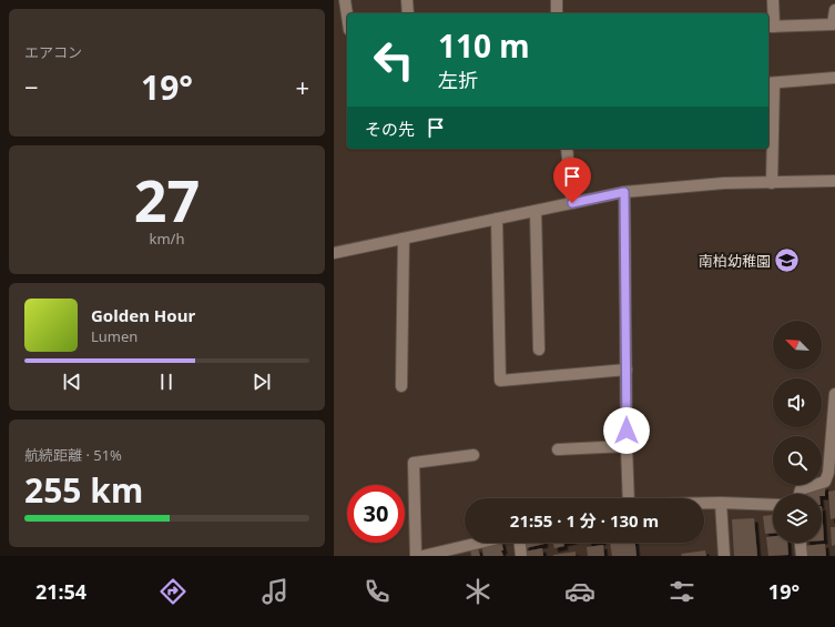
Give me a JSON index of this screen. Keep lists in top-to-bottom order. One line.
{"places":{"school or university":["南柏幼稚園"]},"north":"top left","page":{"tile":["エアコン",["27","km/h"],["航続距離 · 51%","255 km"]],"turn":["110 m","左折"],"heat":["−","19°","+"],"then":"その先","song":["Golden Hour","Lumen"],"limit":"30","trip":"21:55 · 1 分 · 130 m","tabs":["21:54","19°"]}}
